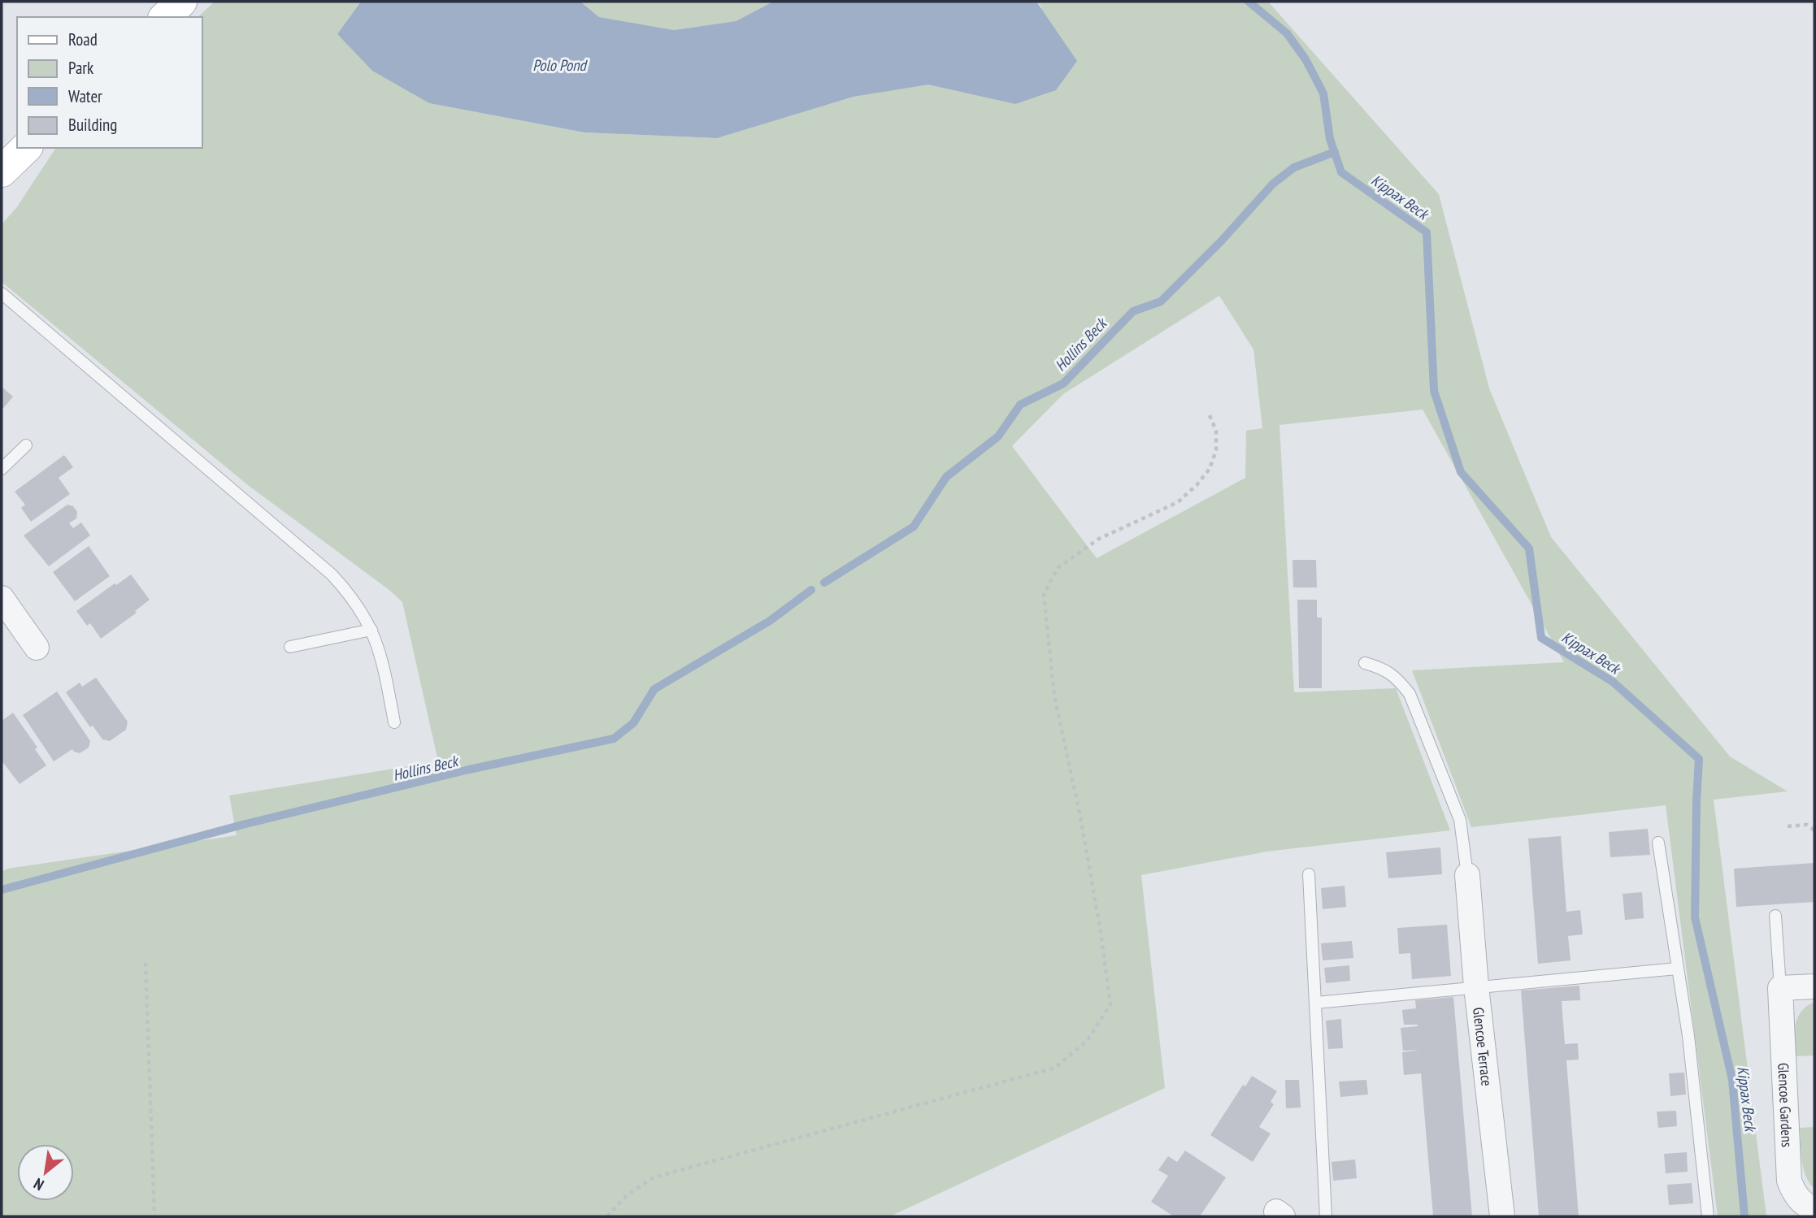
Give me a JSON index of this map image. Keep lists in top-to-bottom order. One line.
{"streets":{"street":["Glencoe Terrace","Glencoe Gardens"]},"water":["Polo Pond","Kippax Beck","Hollins Beck"],"legend":["Road","Park","Water","Building"],"north":"bottom left"}
